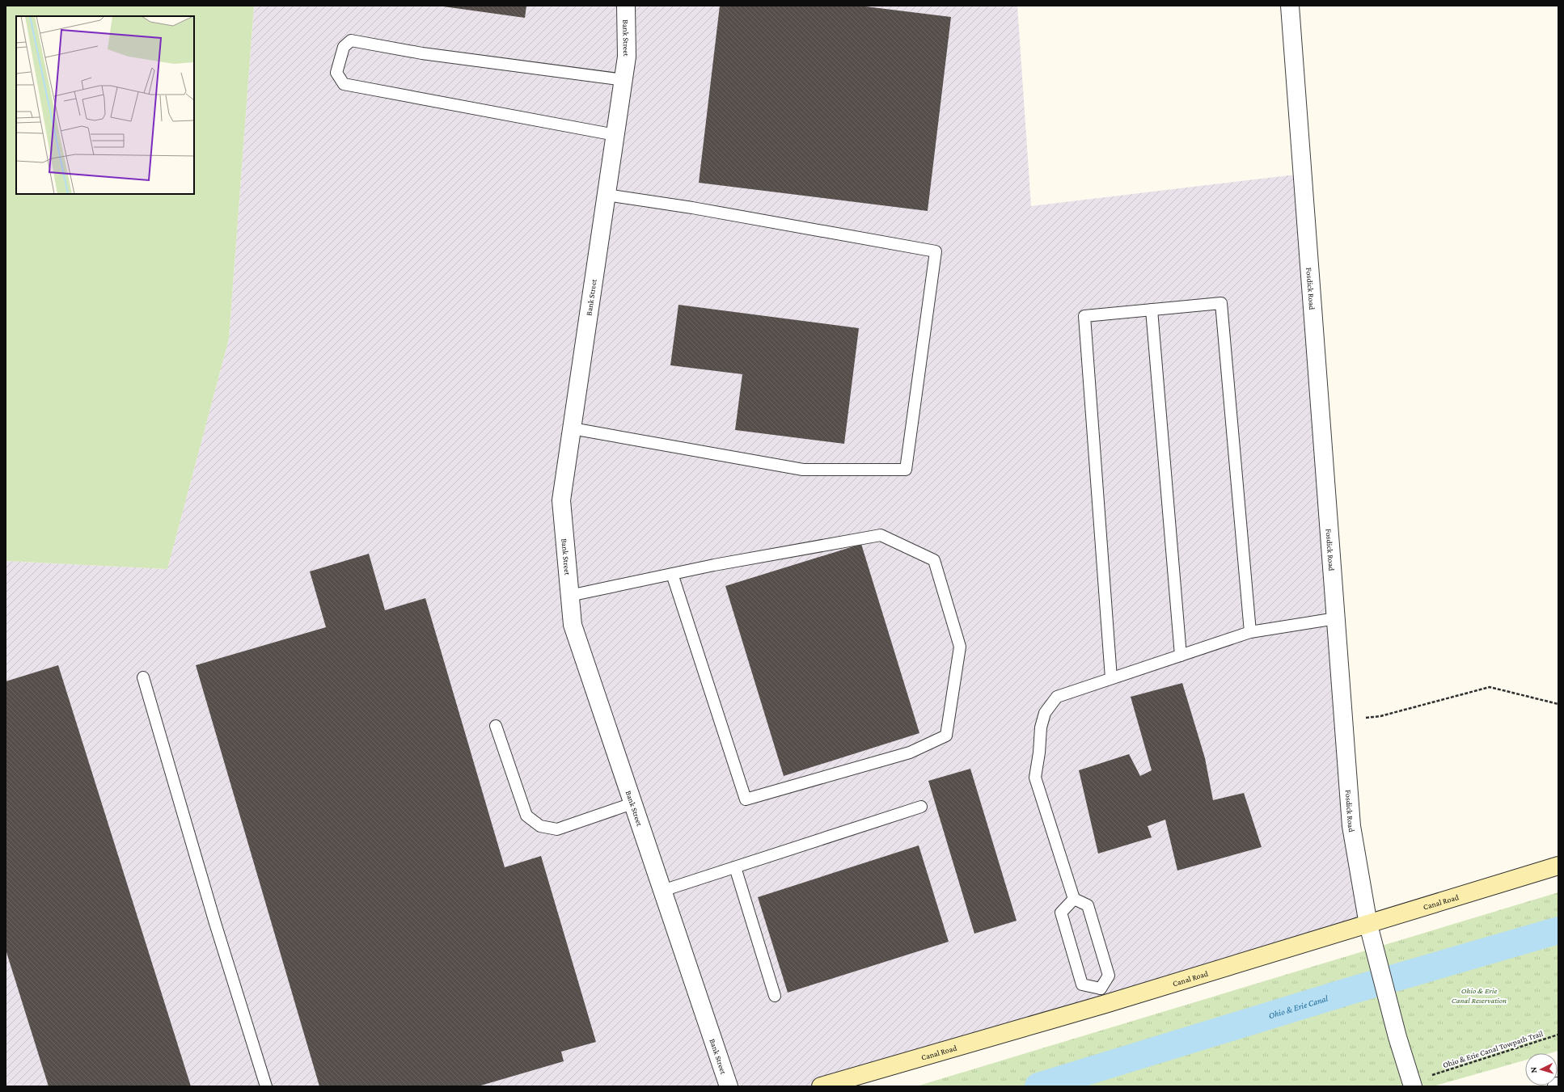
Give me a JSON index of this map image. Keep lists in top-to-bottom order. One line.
{"streets":{"main road":["Canal Road"],"street":["Bank Street","Fosdick Road"],"path":["Ohio & Erie Canal Towpath Trail"]},"crossings":[["Fosdick Road","Canal Road"]],"water":["Ohio & Erie Canal"],"parks":["Ohio & Erie Canal Reservation"],"north":"left"}
